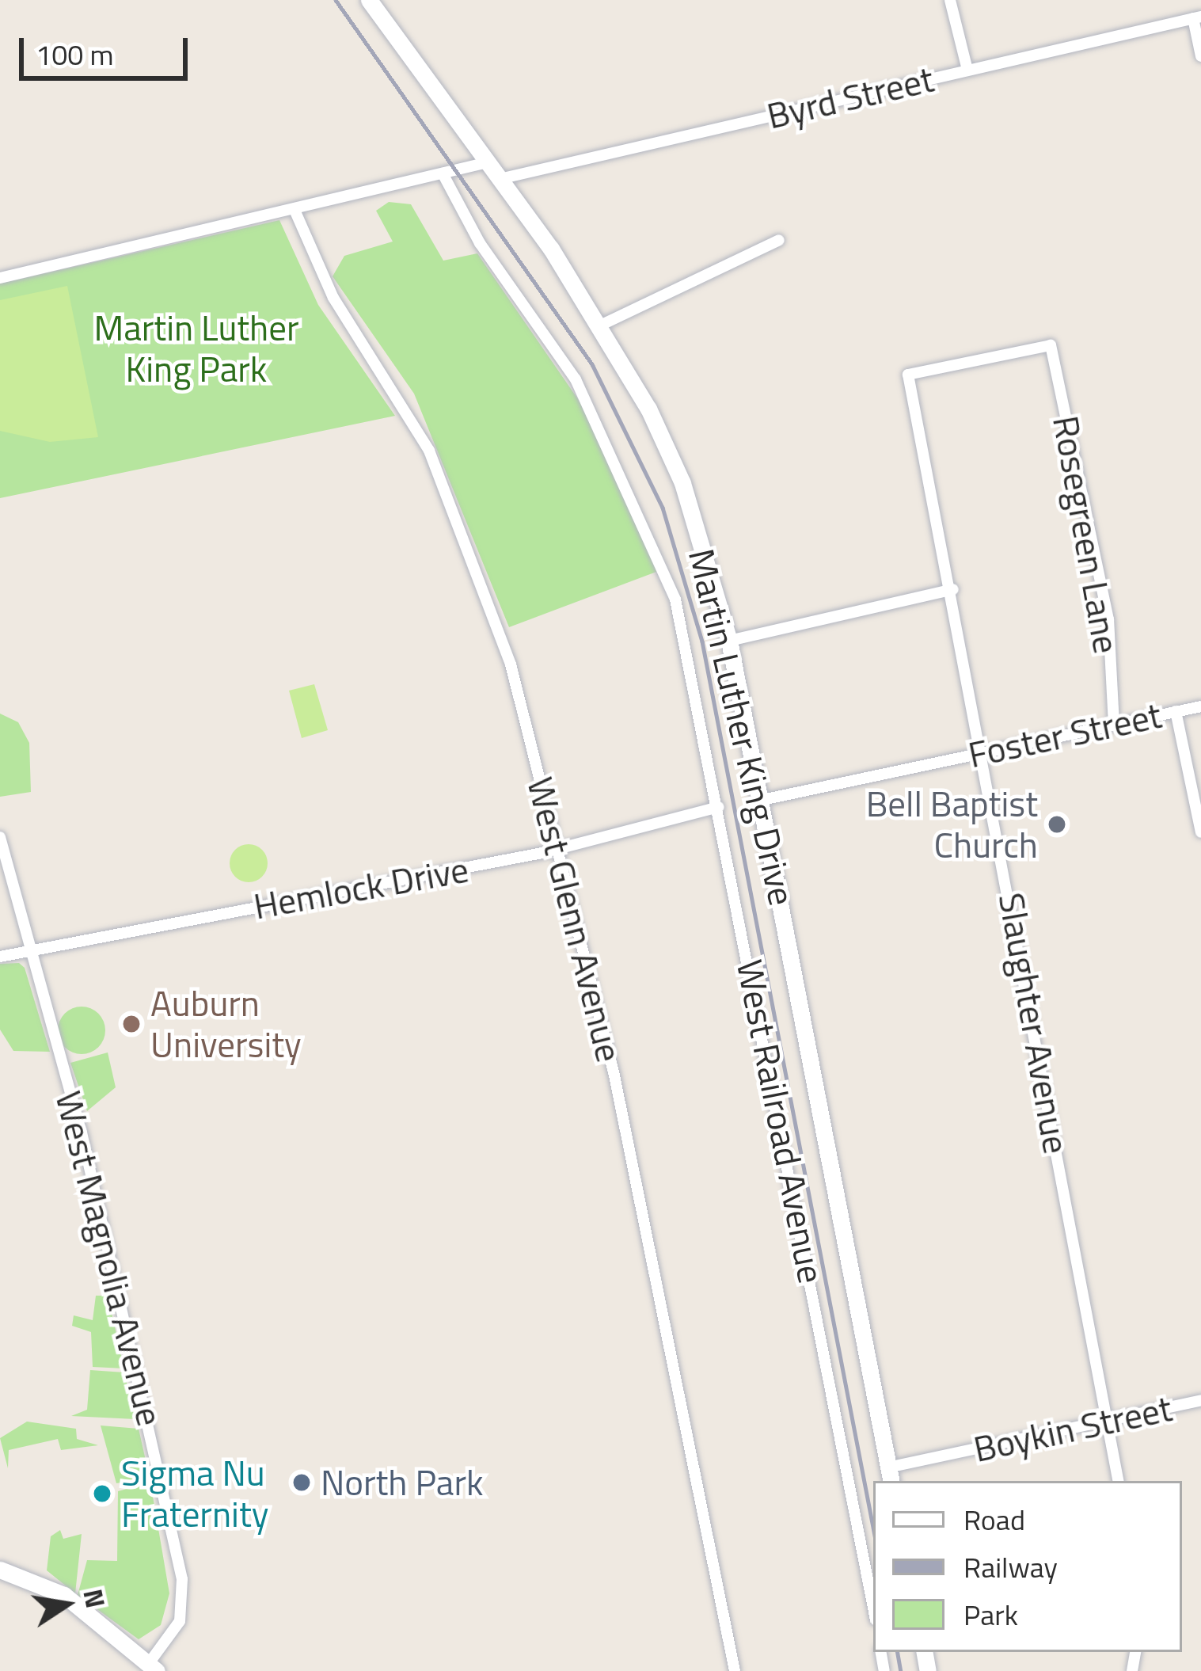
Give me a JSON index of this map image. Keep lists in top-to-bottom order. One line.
{"streets":{"main road":["Martin Luther King Drive"],"street":["Byrd Street","Rosegreen Lane","Foster Street","Hemlock Drive","West Glenn Avenue","Slaughter Avenue","West Railroad Avenue","West Magnolia Avenue","Boykin Street"]},"crossings":[["Byrd Street","Martin Luther King Drive"],["Rosegreen Lane","Foster Street"],["Rosegreen Lane","Slaughter Avenue"],["Martin Luther King Drive","Foster Street"],["Martin Luther King Drive","Boykin Street"],["Foster Street","Slaughter Avenue"],["Hemlock Drive","West Glenn Avenue"],["Hemlock Drive","West Railroad Avenue"],["Hemlock Drive","West Magnolia Avenue"],["Slaughter Avenue","Boykin Street"]],"parks":["Martin Luther King Park"],"places":["Bell Baptist Church","Auburn University","North Park","Sigma Nu Fraternity"],"legend":["Road","Railway","Park"],"scale_bar":"100 m","north":"right"}
